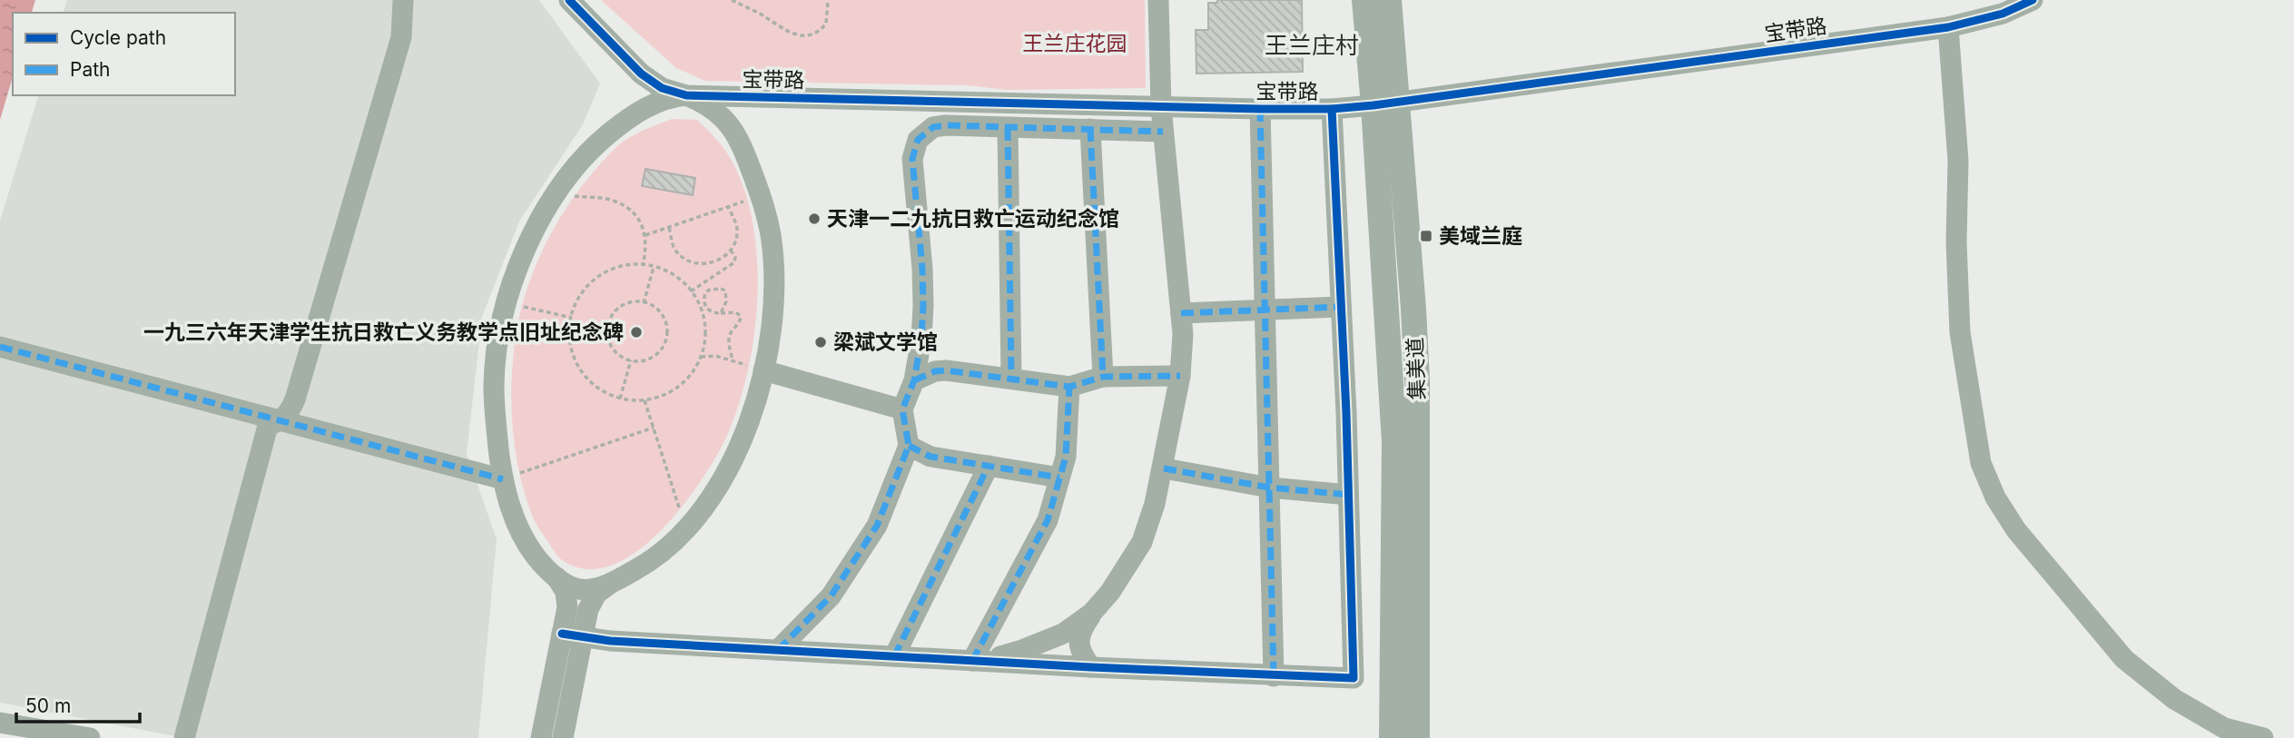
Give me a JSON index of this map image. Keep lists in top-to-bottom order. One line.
{"streets":{"main road":["集美道"],"street":["宝带路"]},"crossings":[["宝带路","集美道"]],"districts":["王兰庄村"],"parks":["王兰庄花园"],"places":{"other":["天津一二九抗日救亡运动纪念馆","一九三六年天津学生抗日救亡义务教学点旧址纪念碑","梁斌文学馆"],"transit":["美域兰庭"]},"legend":["Cycle path","Path"],"scale_bar":"50 m"}
